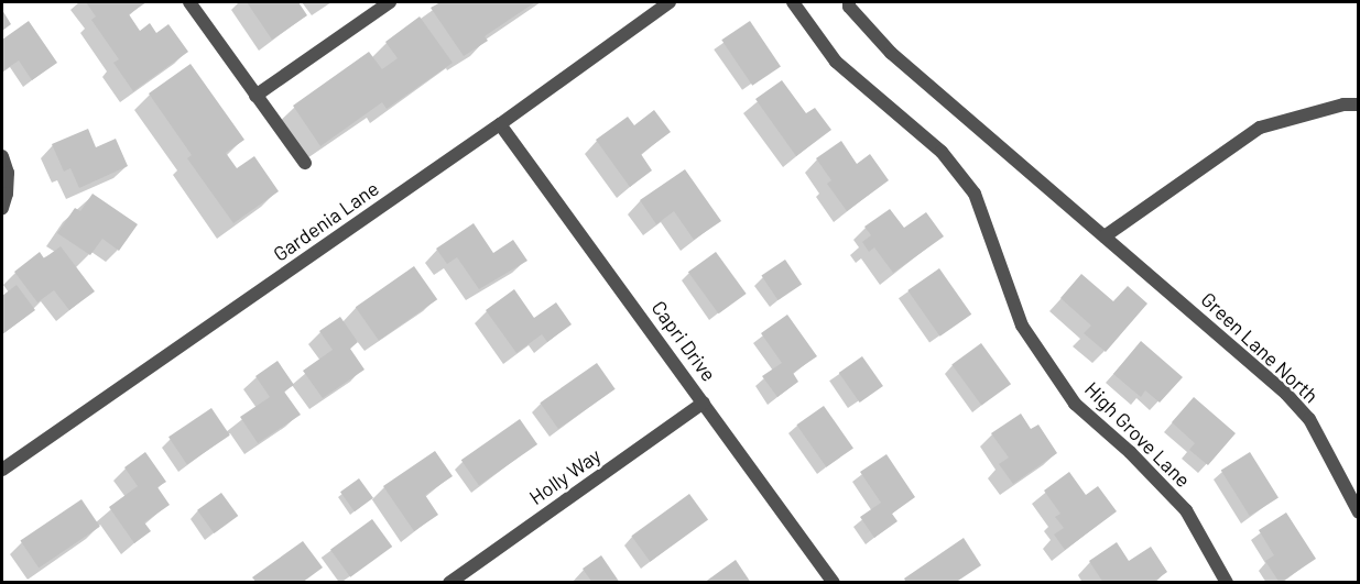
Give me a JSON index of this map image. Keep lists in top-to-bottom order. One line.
{"streets":{"street":["Gardenia Lane","Capri Drive","Green Lane North","High Grove Lane","Holly Way"]},"crossings":[["Gardenia Lane","Capri Drive"],["Capri Drive","Holly Way"]]}
